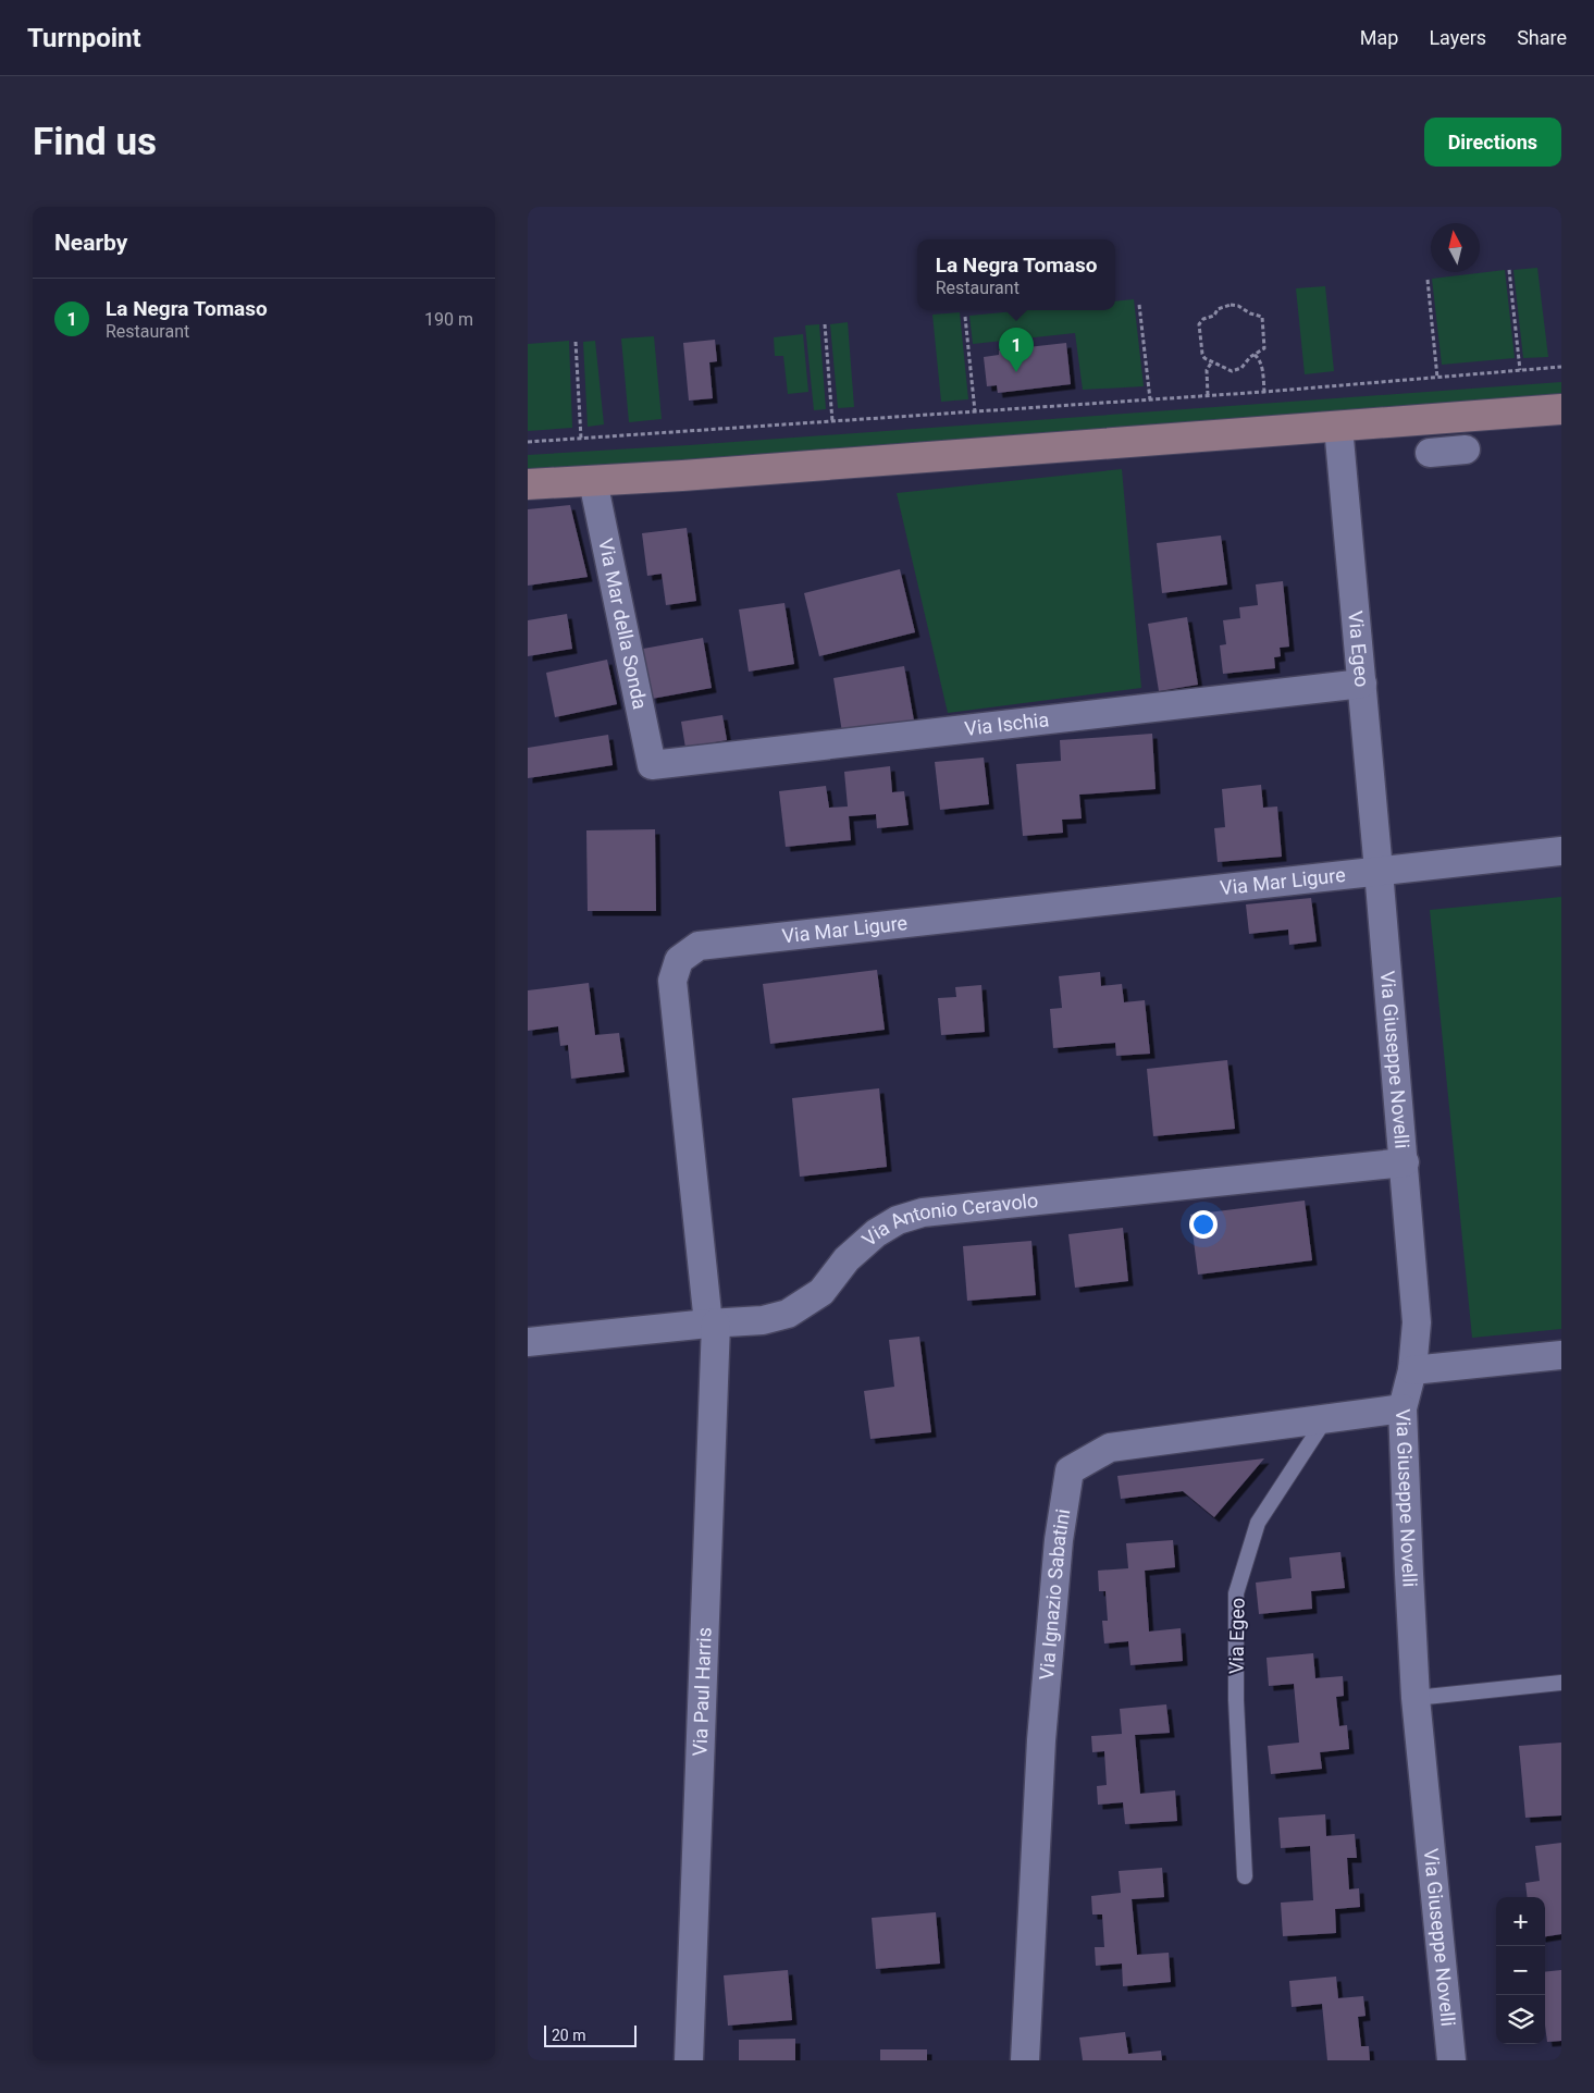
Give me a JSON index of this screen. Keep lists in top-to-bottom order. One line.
{"streets":{"street":["Via Mar della Sonda","Via Egeo","Via Ischia","Via Mar Ligure","Via Giuseppe Novelli","Via Antonio Ceravolo","Via Ignazio Sabatini","Via Paul Harris"]},"crossings":[["Via Mar della Sonda","Via Ischia"],["Via Egeo","Via Ischia"],["Via Egeo","Via Mar Ligure"],["Via Egeo","Via Giuseppe Novelli"],["Via Egeo","Via Ignazio Sabatini"],["Via Mar Ligure","Via Giuseppe Novelli"],["Via Mar Ligure","Via Antonio Ceravolo"],["Via Mar Ligure","Via Paul Harris"],["Via Giuseppe Novelli","Via Antonio Ceravolo"],["Via Giuseppe Novelli","Via Ignazio Sabatini"],["Via Antonio Ceravolo","Via Paul Harris"]],"scale_bar":"20 m","north":"top","page":{"header":"Turnpoint","nav":["Map","Layers","Share"],"buttons":"Directions","title":"Find us","heading":"Nearby","popup":["La Negra Tomaso","Restaurant"],"list":[{"mark":"1","name":"La Negra Tomaso","note":"Restaurant","value":"190 m"}],"pins":"1","map_buttons":["+","−"],"scale":"20 m"}}
